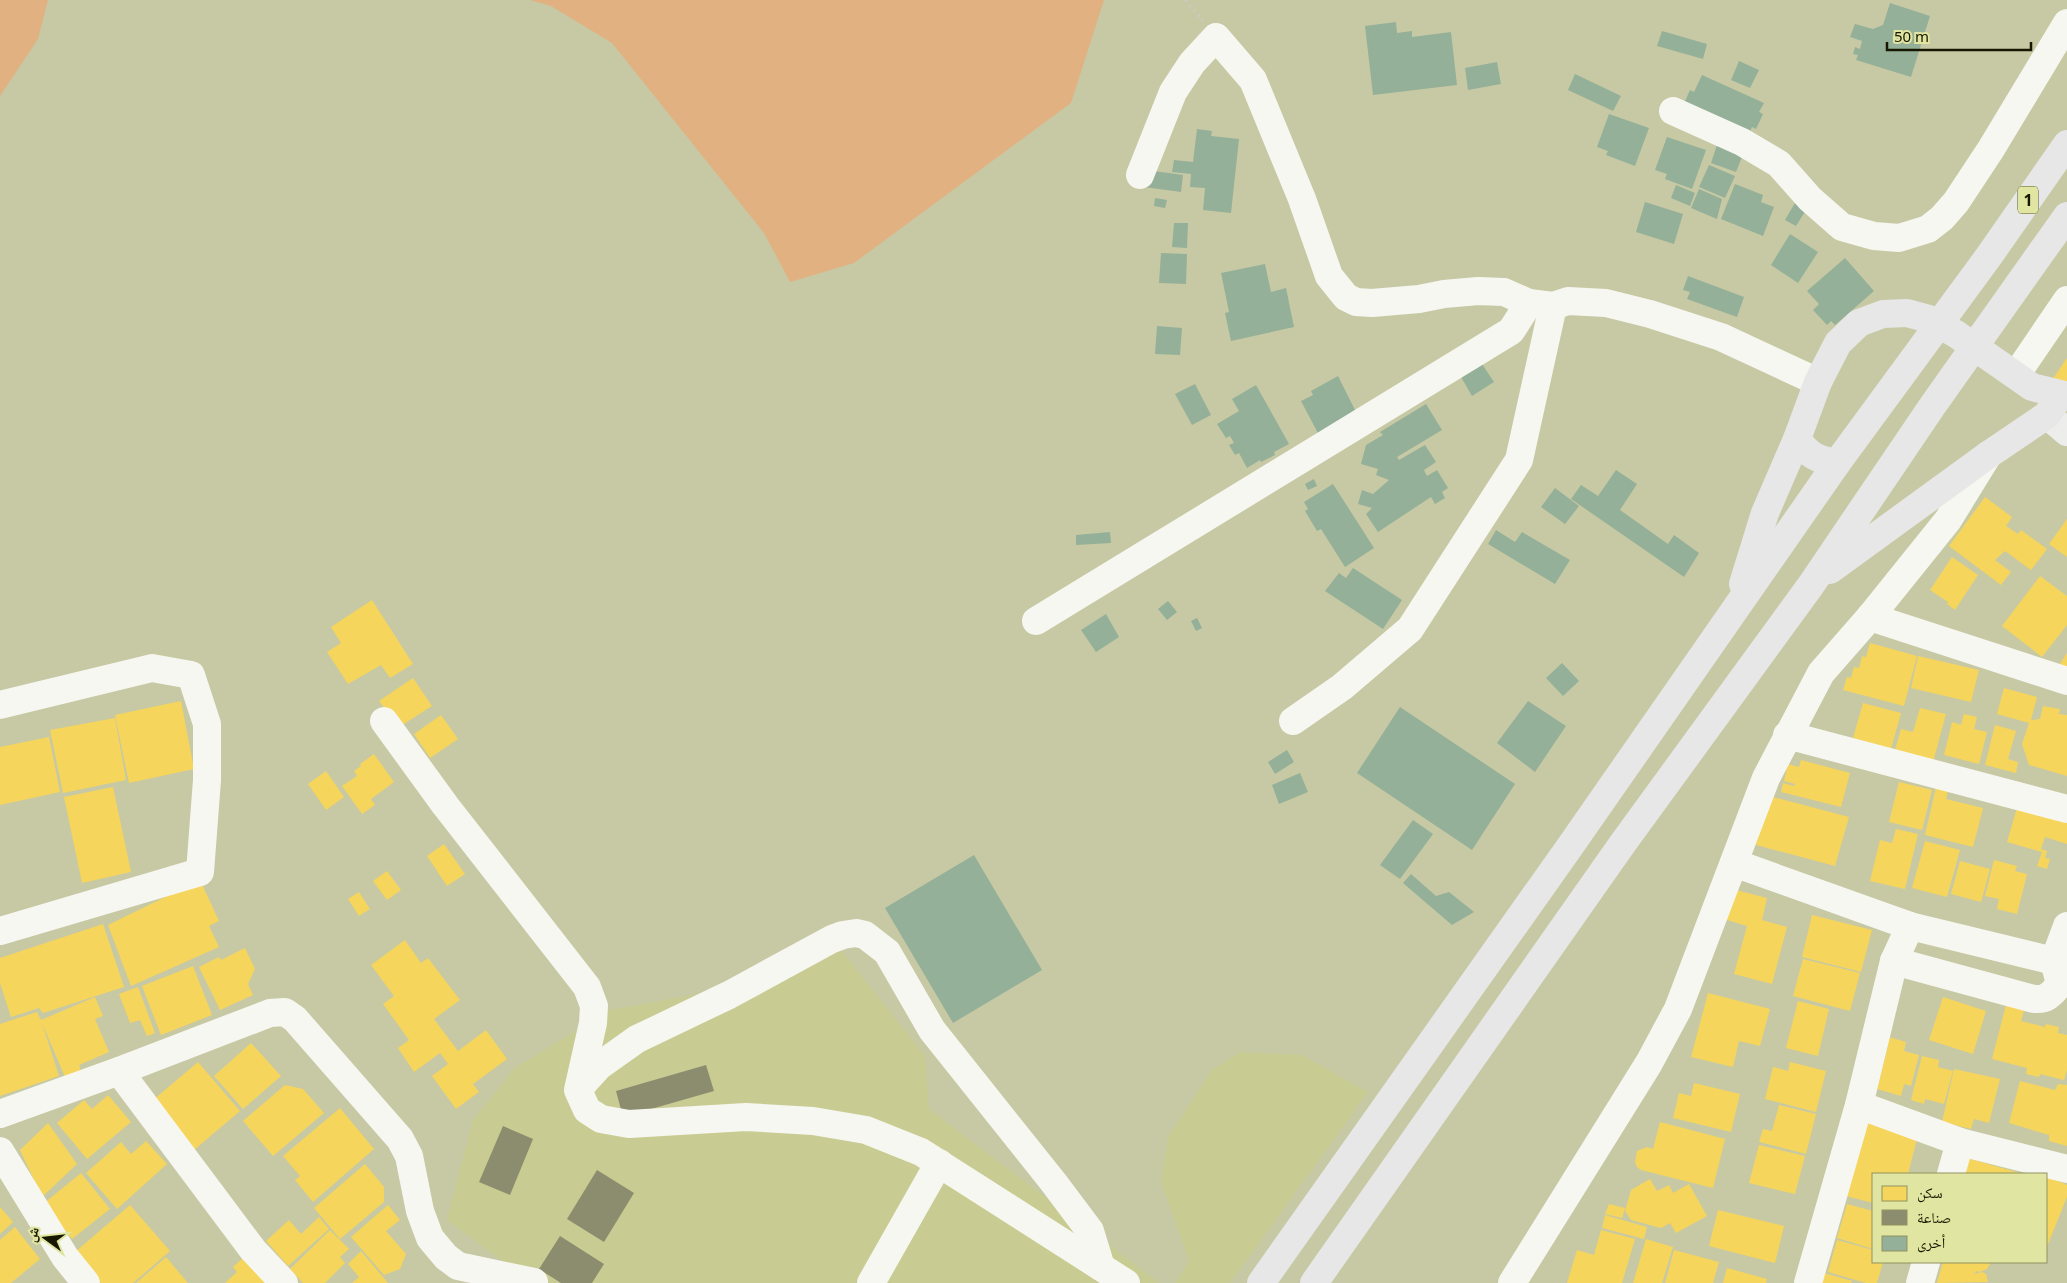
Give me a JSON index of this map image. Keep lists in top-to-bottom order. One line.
{"streets":{"highway":["1"]},"legend":["سكن","صناعة","أخرى"],"scale_bar":"50 m","north":"left"}
